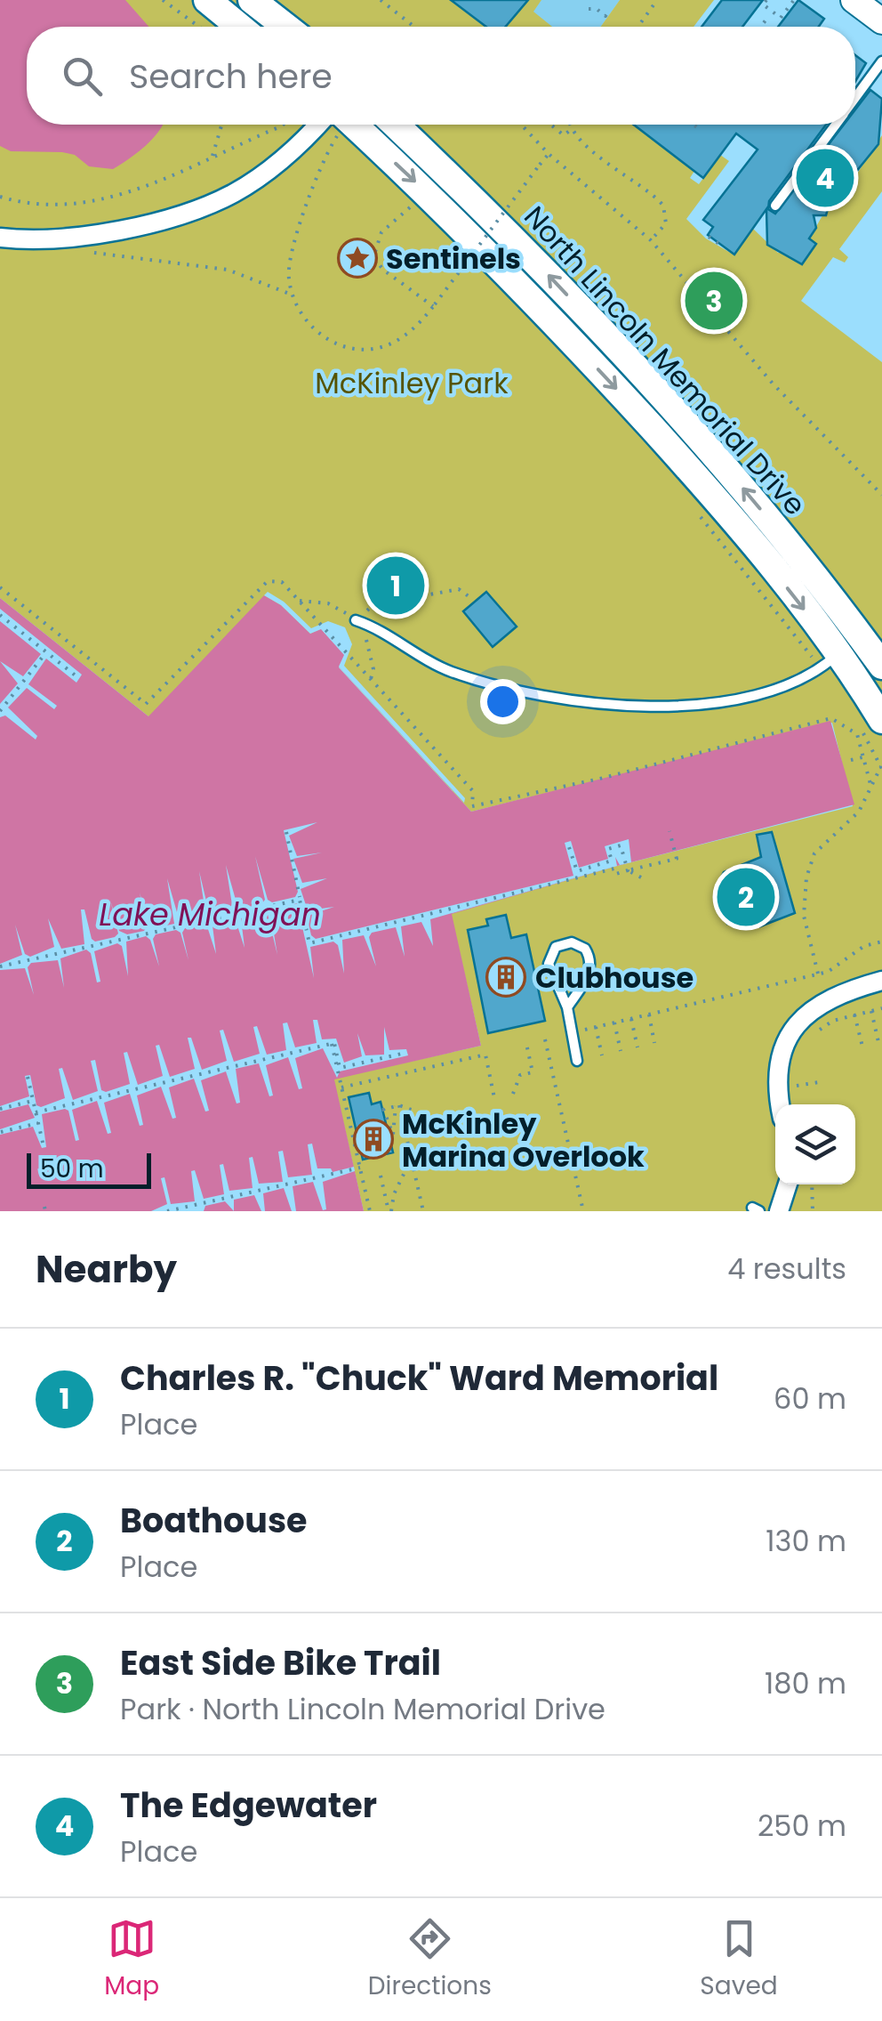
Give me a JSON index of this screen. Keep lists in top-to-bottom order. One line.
{"streets":{"main road":["North Lincoln Memorial Drive"]},"water":["Lake Michigan"],"parks":["McKinley Park"],"places":{"place":["Sentinels"],"building":["Clubhouse","McKinley Marina Overlook"]},"scale_bar":"50 m","page":{"search":"Search here","pins":["4","3","1","2"],"scale":"50 m","heading":["Nearby","4 results"],"list":[{"mark":"1","name":"Charles R. \"Chuck\" Ward Memorial","note":"Place","value":"60 m"},{"mark":"2","name":"Boathouse","note":"Place","value":"130 m"},{"mark":"3","name":"East Side Bike Trail","note":"Park · North Lincoln Memorial Drive","value":"180 m"},{"mark":"4","name":"The Edgewater","note":"Place","value":"250 m"}],"nav":["Map","Directions","Saved"]}}
